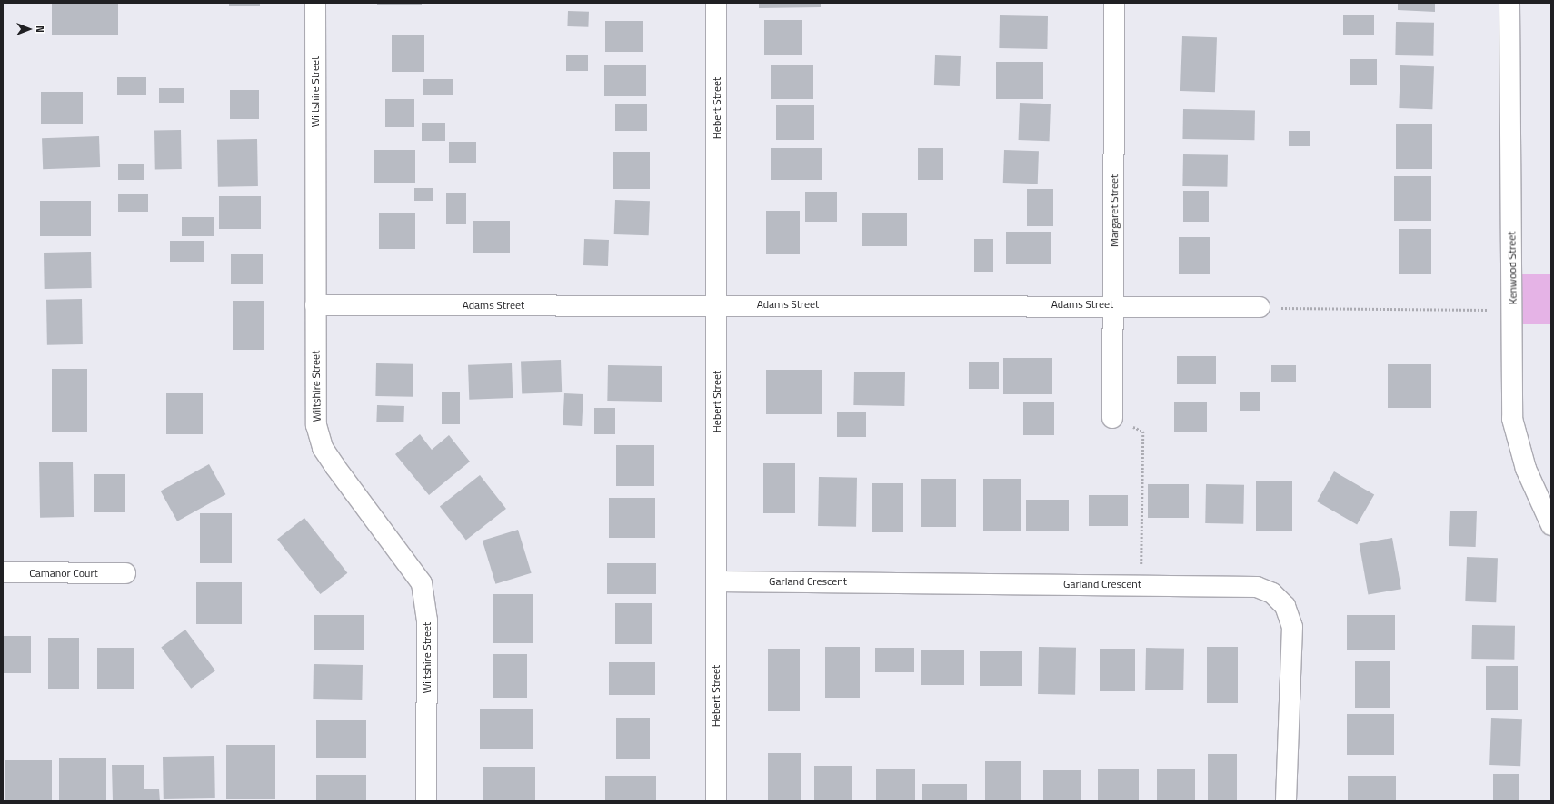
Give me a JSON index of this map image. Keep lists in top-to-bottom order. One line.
{"streets":{"street":["Wiltshire Street","Hebert Street","Margaret Street","Kenwood Street","Adams Street","Camanor Court","Garland Crescent"]},"crossings":[["Wiltshire Street","Adams Street"],["Hebert Street","Adams Street"],["Hebert Street","Garland Crescent"],["Margaret Street","Adams Street"]],"north":"right"}
